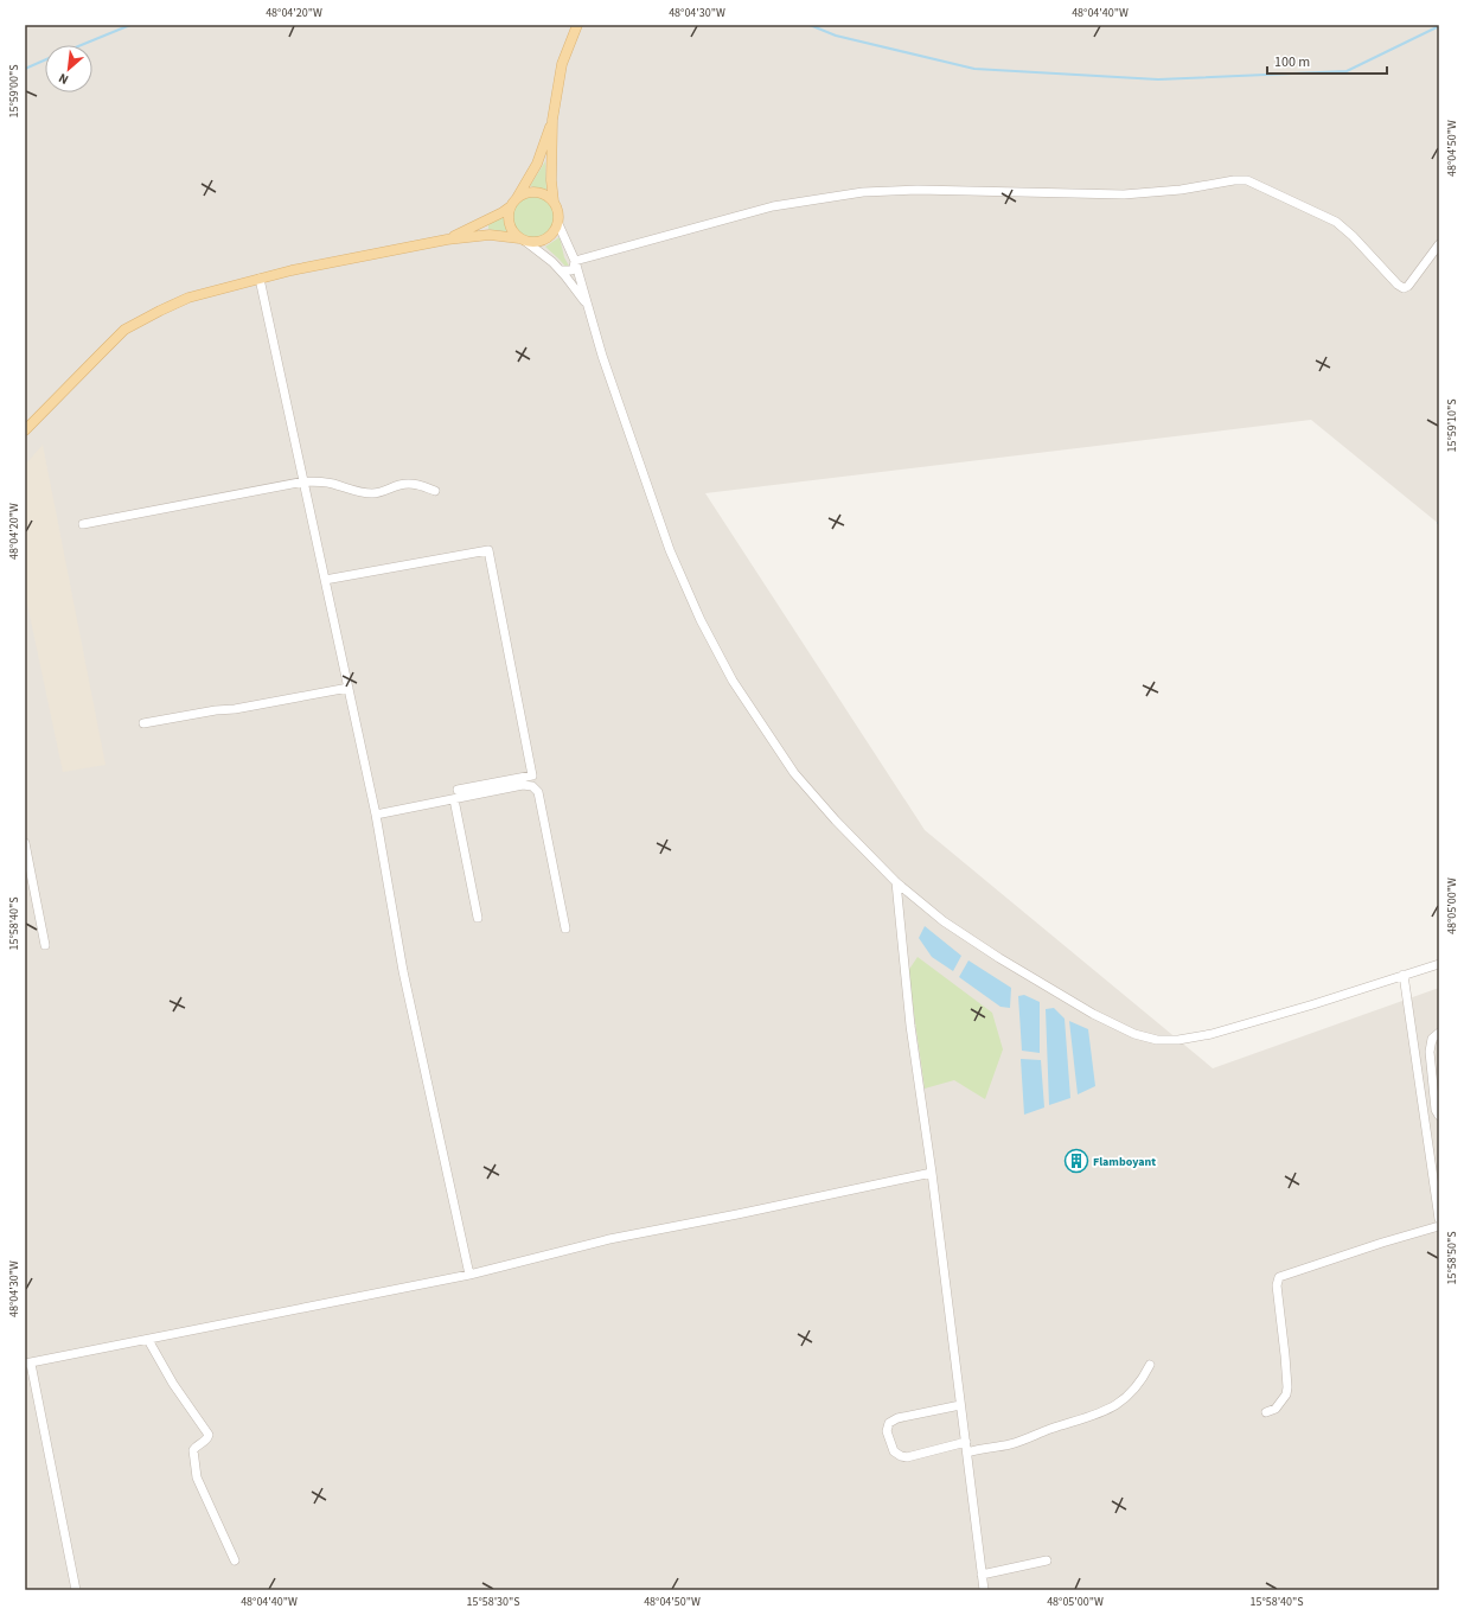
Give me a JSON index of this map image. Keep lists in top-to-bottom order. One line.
{"places":{"building":["Flamboyant"]},"scale_bar":"100 m","north":"bottom left","coordinates":["48°04'20\"W","48°04'30\"W","48°04'40\"W","15°59'00\"S","48°04'50\"W","15°59'10\"S","48°05'00\"W","15°58'40\"S","15°58'50\"S","15°58'30\"S"]}
